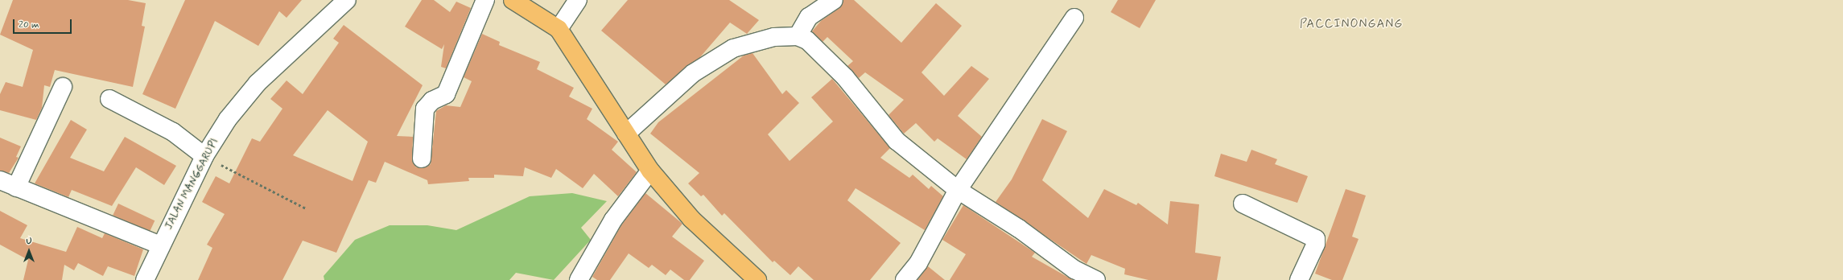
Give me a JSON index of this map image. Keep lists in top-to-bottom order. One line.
{"streets":{"street":["JALAN MANGGARUPI"]},"districts":["PACCINONGANG"],"scale_bar":"20 m","north":"top"}
